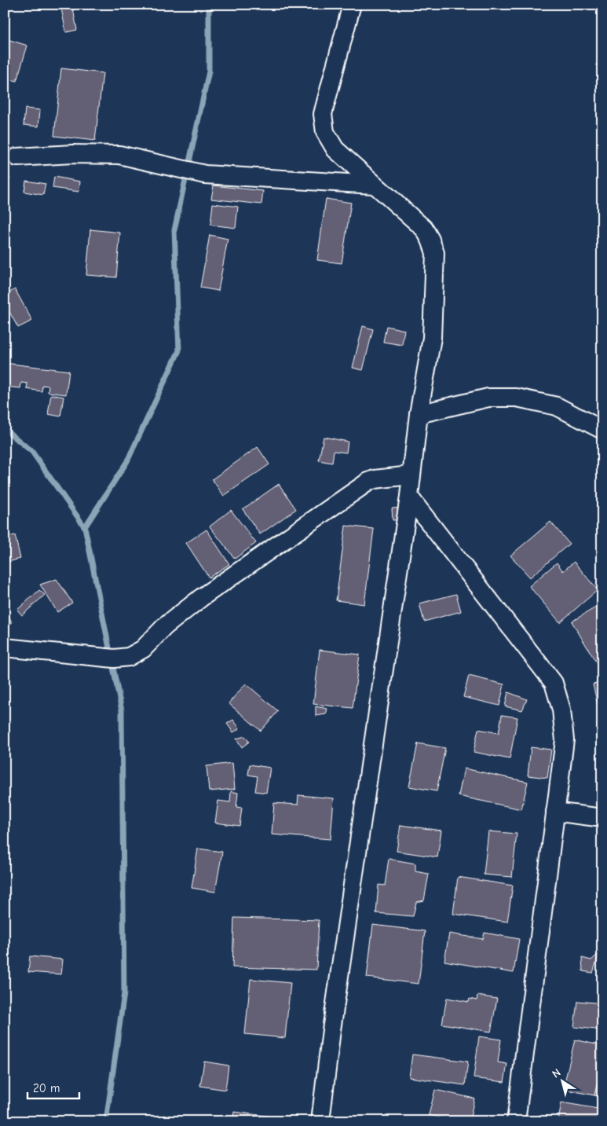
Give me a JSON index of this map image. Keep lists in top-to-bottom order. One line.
{"scale_bar":"20 m","north":"top left"}
